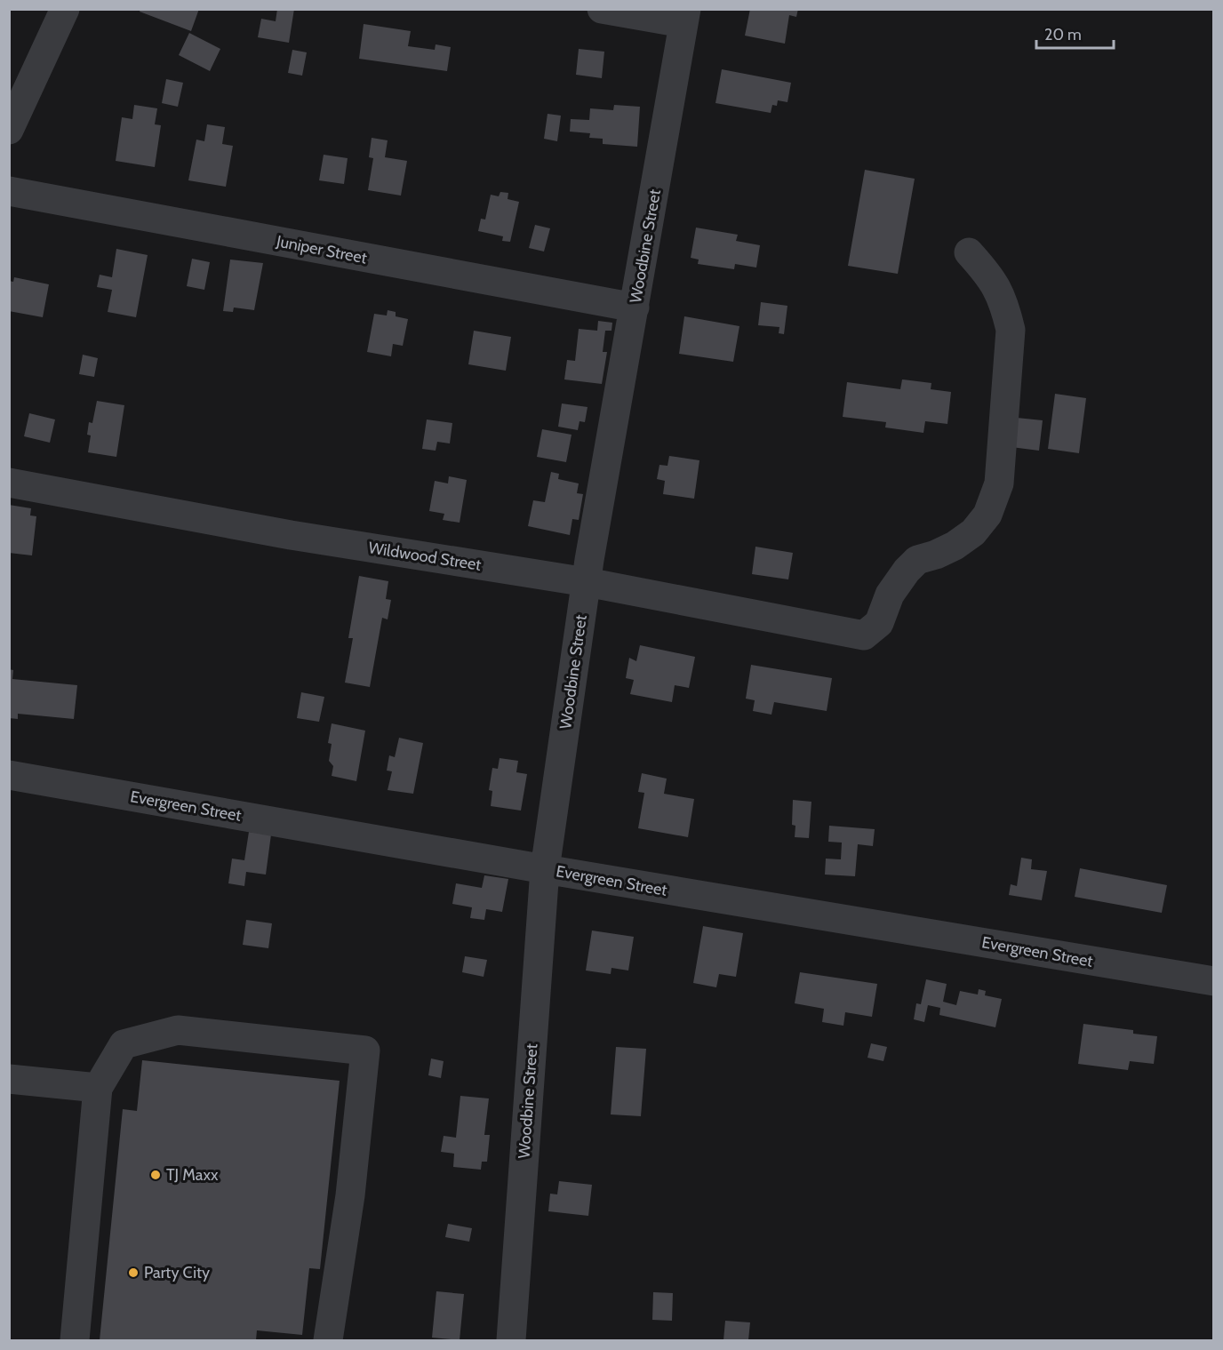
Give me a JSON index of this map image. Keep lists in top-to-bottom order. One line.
{"streets":{"street":["Woodbine Street","Juniper Street","Wildwood Street","Evergreen Street"]},"crossings":[["Woodbine Street","Juniper Street"],["Woodbine Street","Wildwood Street"],["Woodbine Street","Evergreen Street"]],"places":["TJ Maxx","Party City"],"scale_bar":"20 m"}
